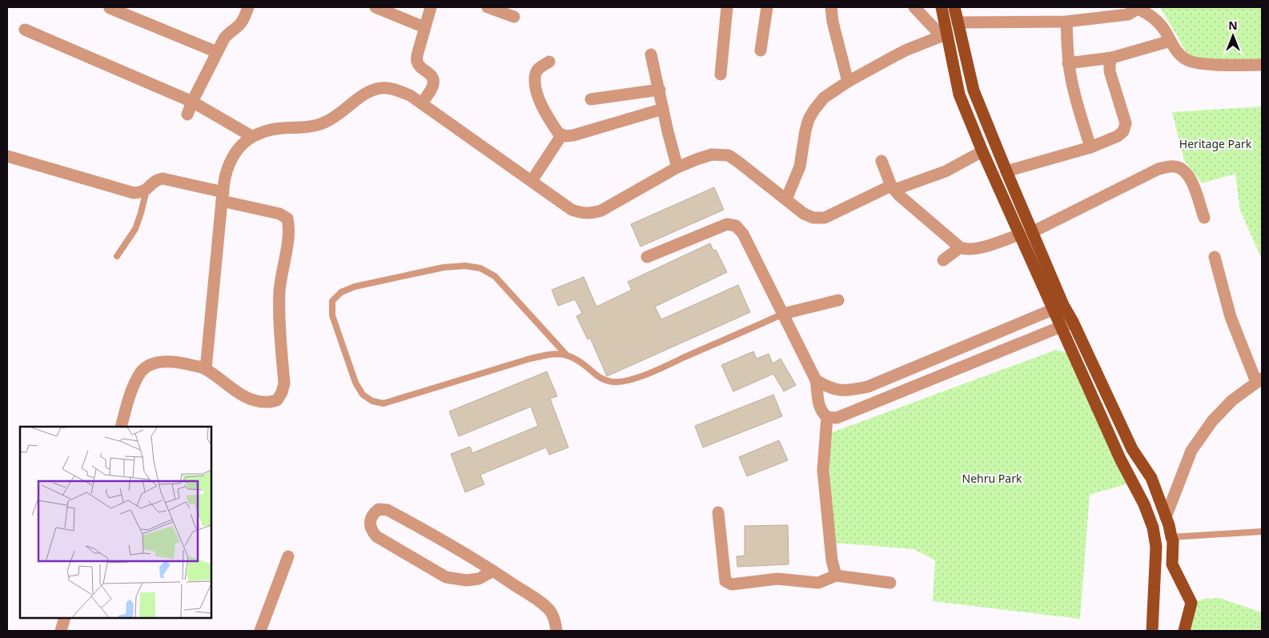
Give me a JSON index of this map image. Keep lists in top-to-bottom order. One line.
{"parks":["Heritage Park","Nehru Park"],"north":"top"}
